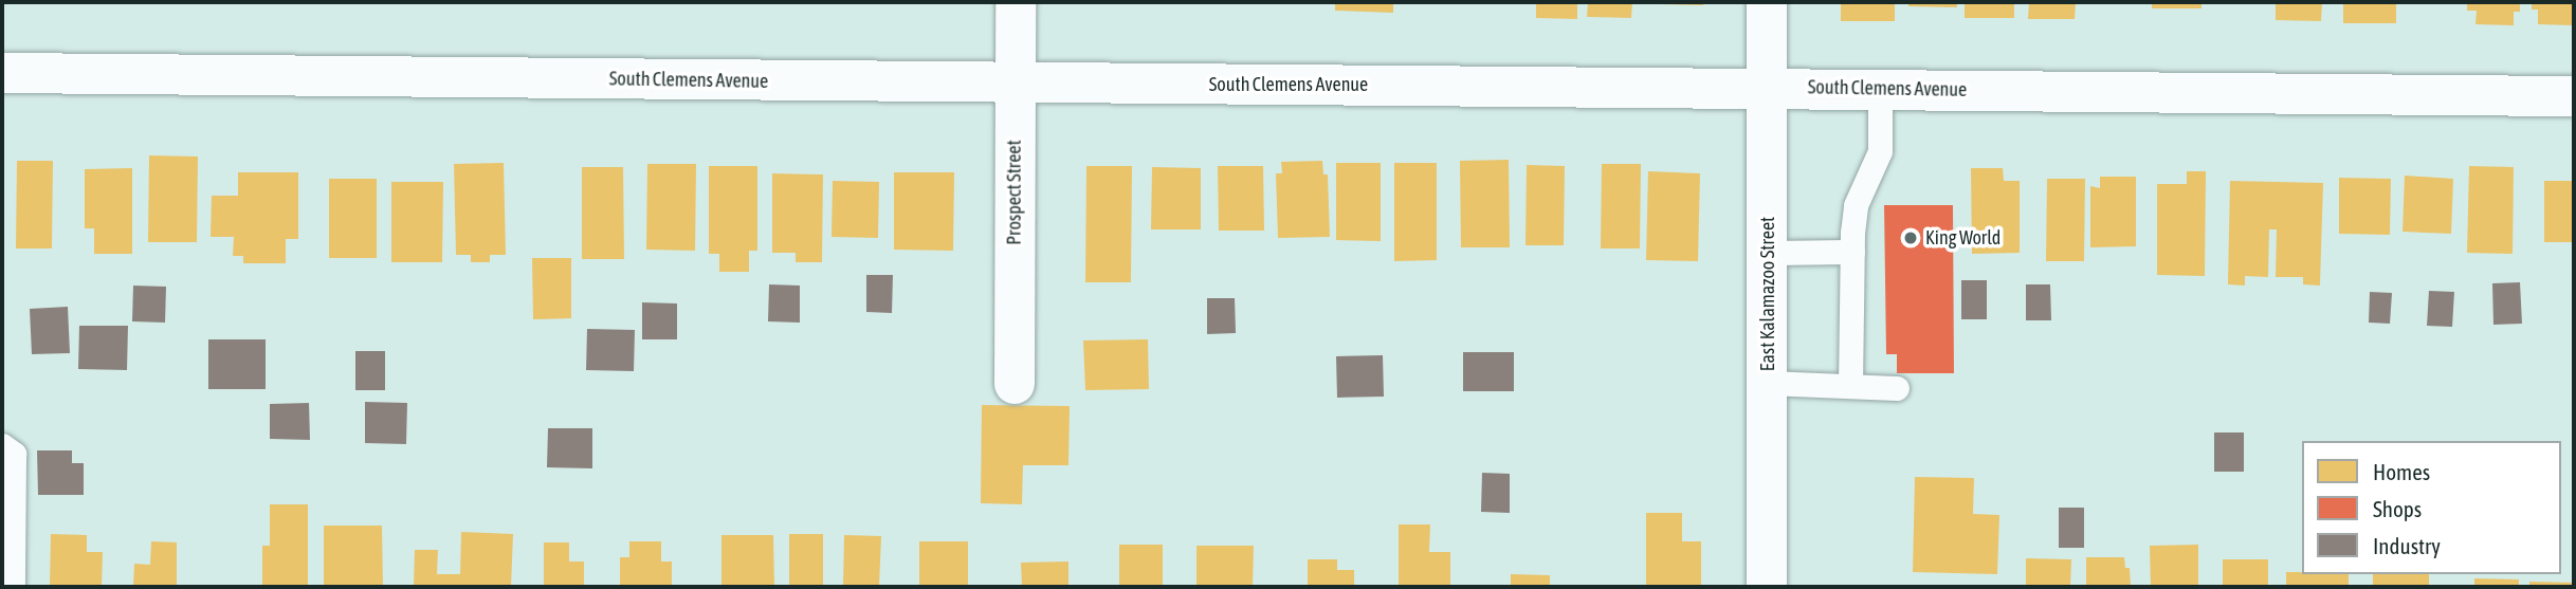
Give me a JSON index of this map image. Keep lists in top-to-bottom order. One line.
{"streets":{"street":["South Clemens Avenue","Prospect Street","East Kalamazoo Street"]},"crossings":[["South Clemens Avenue","Prospect Street"],["South Clemens Avenue","East Kalamazoo Street"]],"places":["King World"],"legend":["Homes","Shops","Industry"]}
